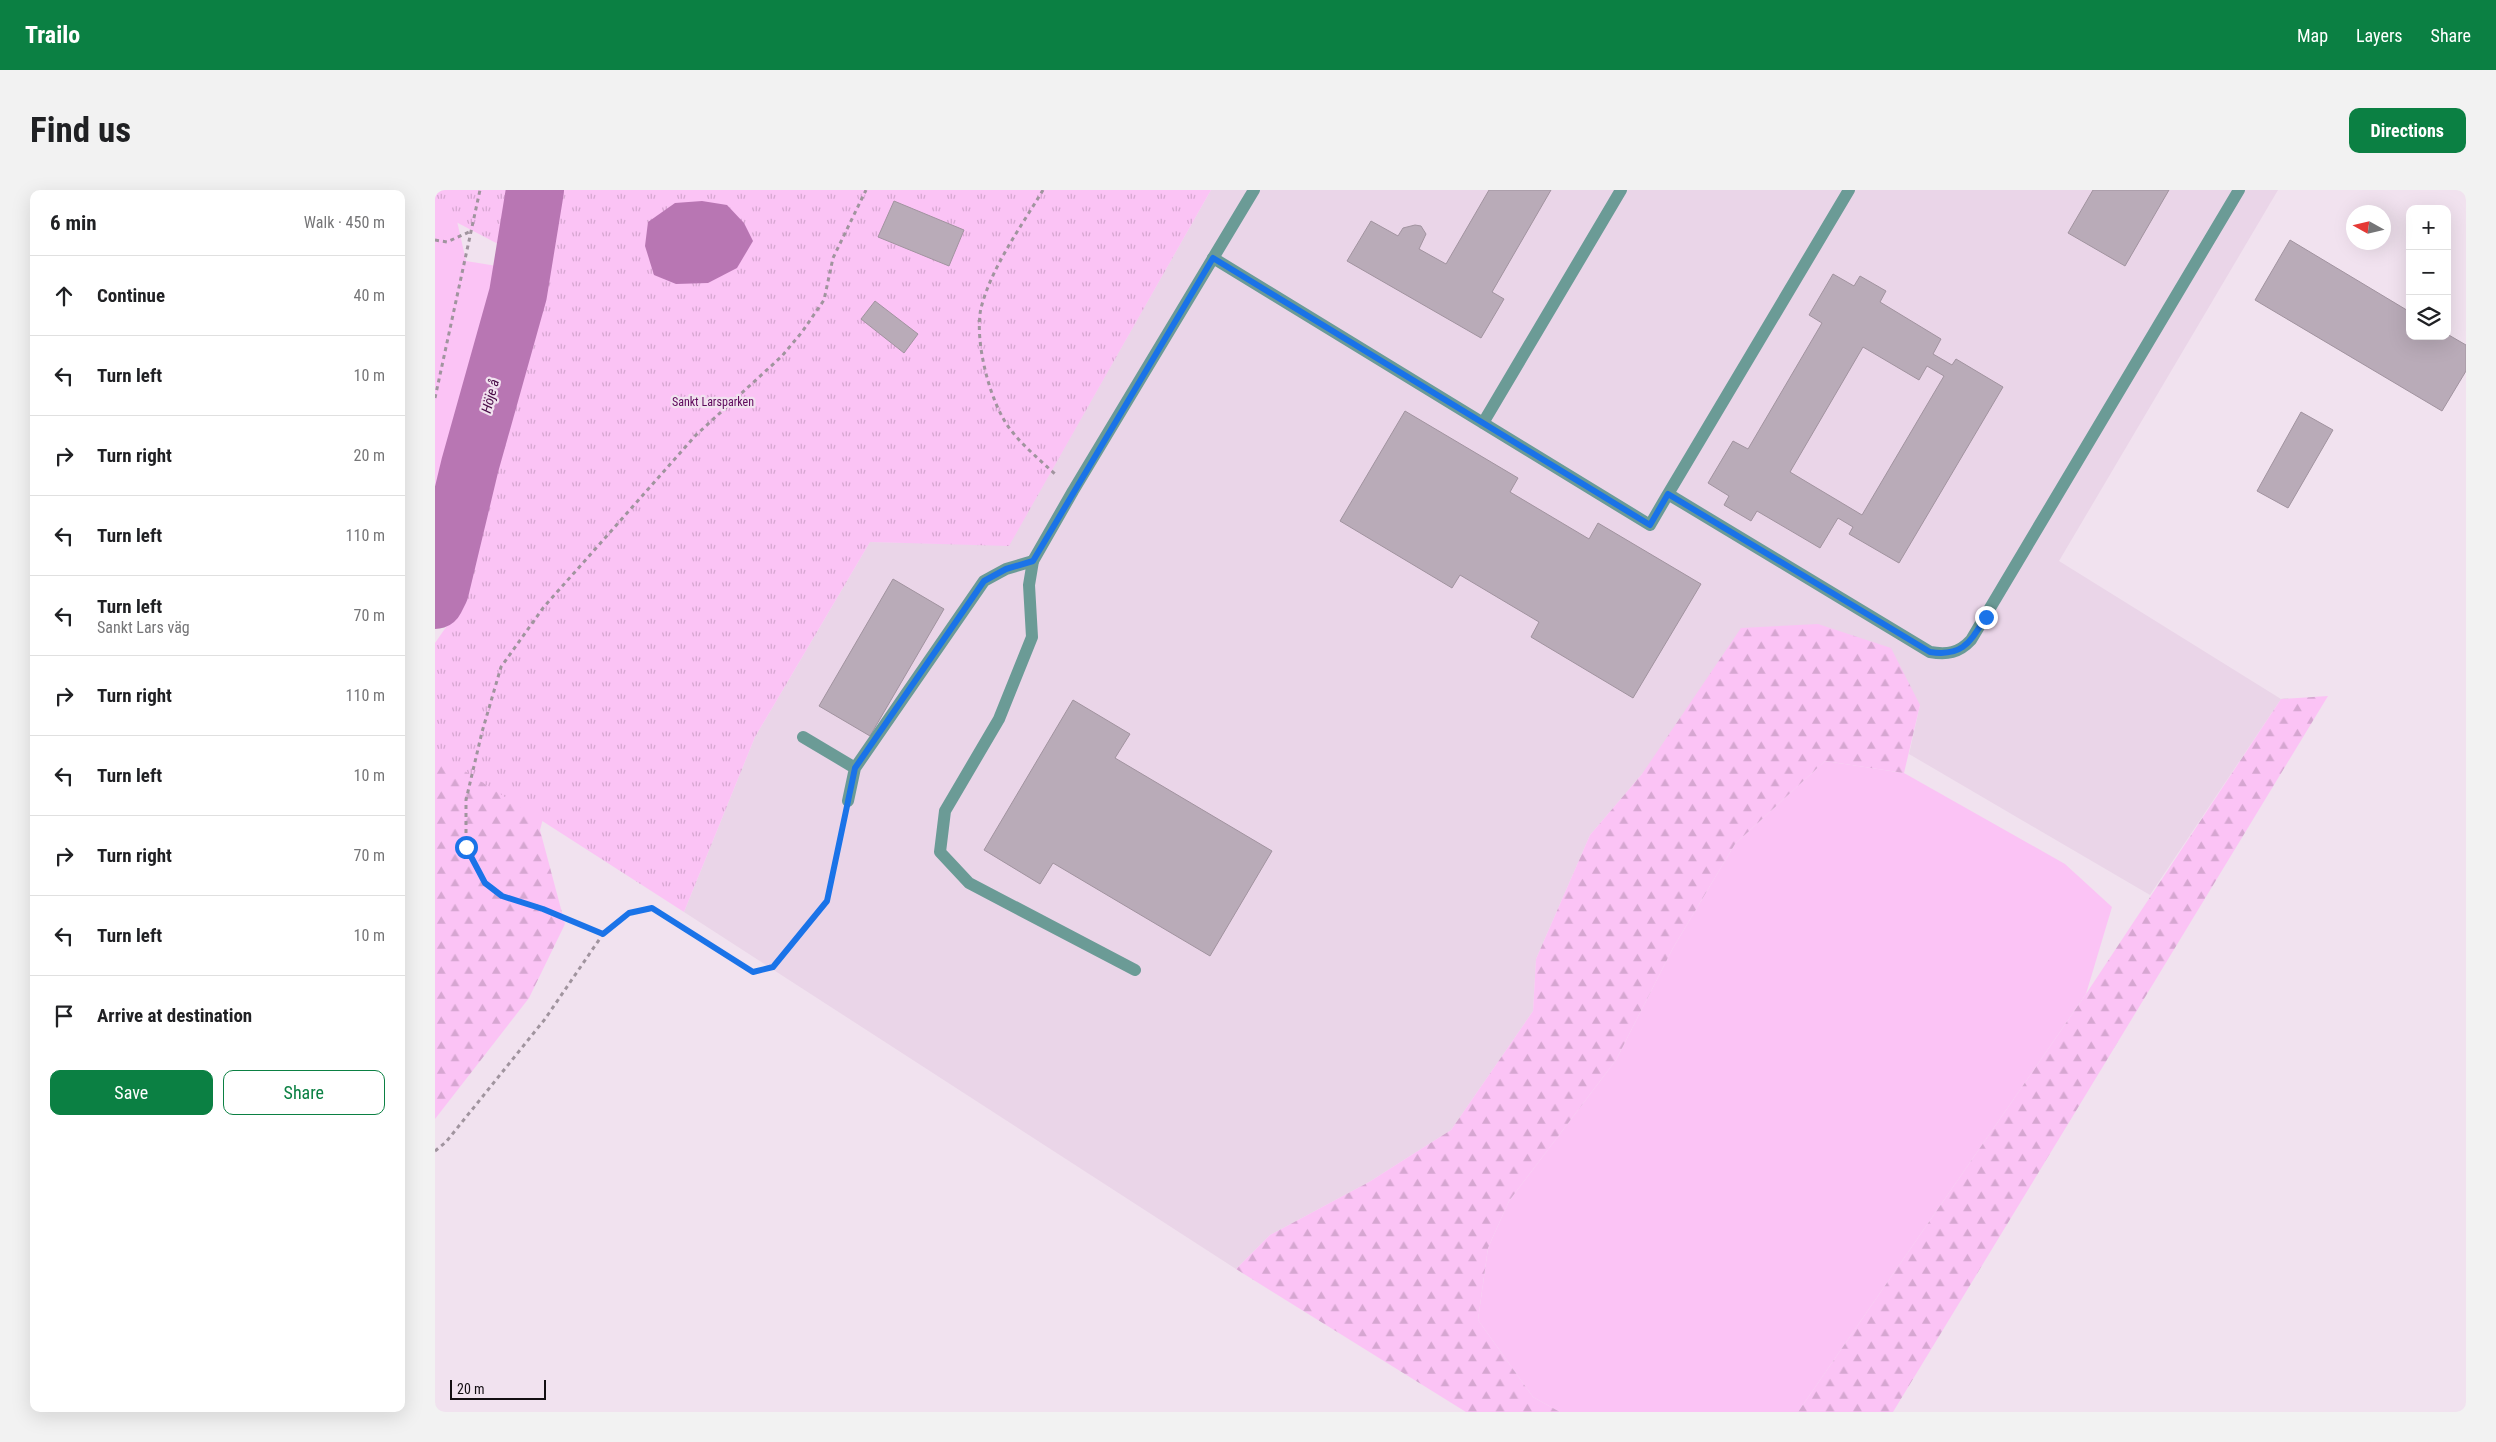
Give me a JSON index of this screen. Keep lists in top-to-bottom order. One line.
{"water":["Höje å"],"parks":["Sankt Larsparken"],"scale_bar":"20 m","north":"left","page":{"header":"Trailo","nav":["Map","Layers","Share"],"buttons":["Directions",["Save","Share"]],"title":"Find us","heading":["6 min","Walk · 450 m"],"map_buttons":["+","−"],"list":[["Continue","40 m"],["Turn left","10 m"],["Turn right","20 m"],["Turn left","110 m"],["Turn left","Sankt Lars väg","70 m"],["Turn right","110 m"],["Turn left","10 m"],["Turn right","70 m"],["Turn left","10 m"],"Arrive at destination"],"scale":"20 m"}}
